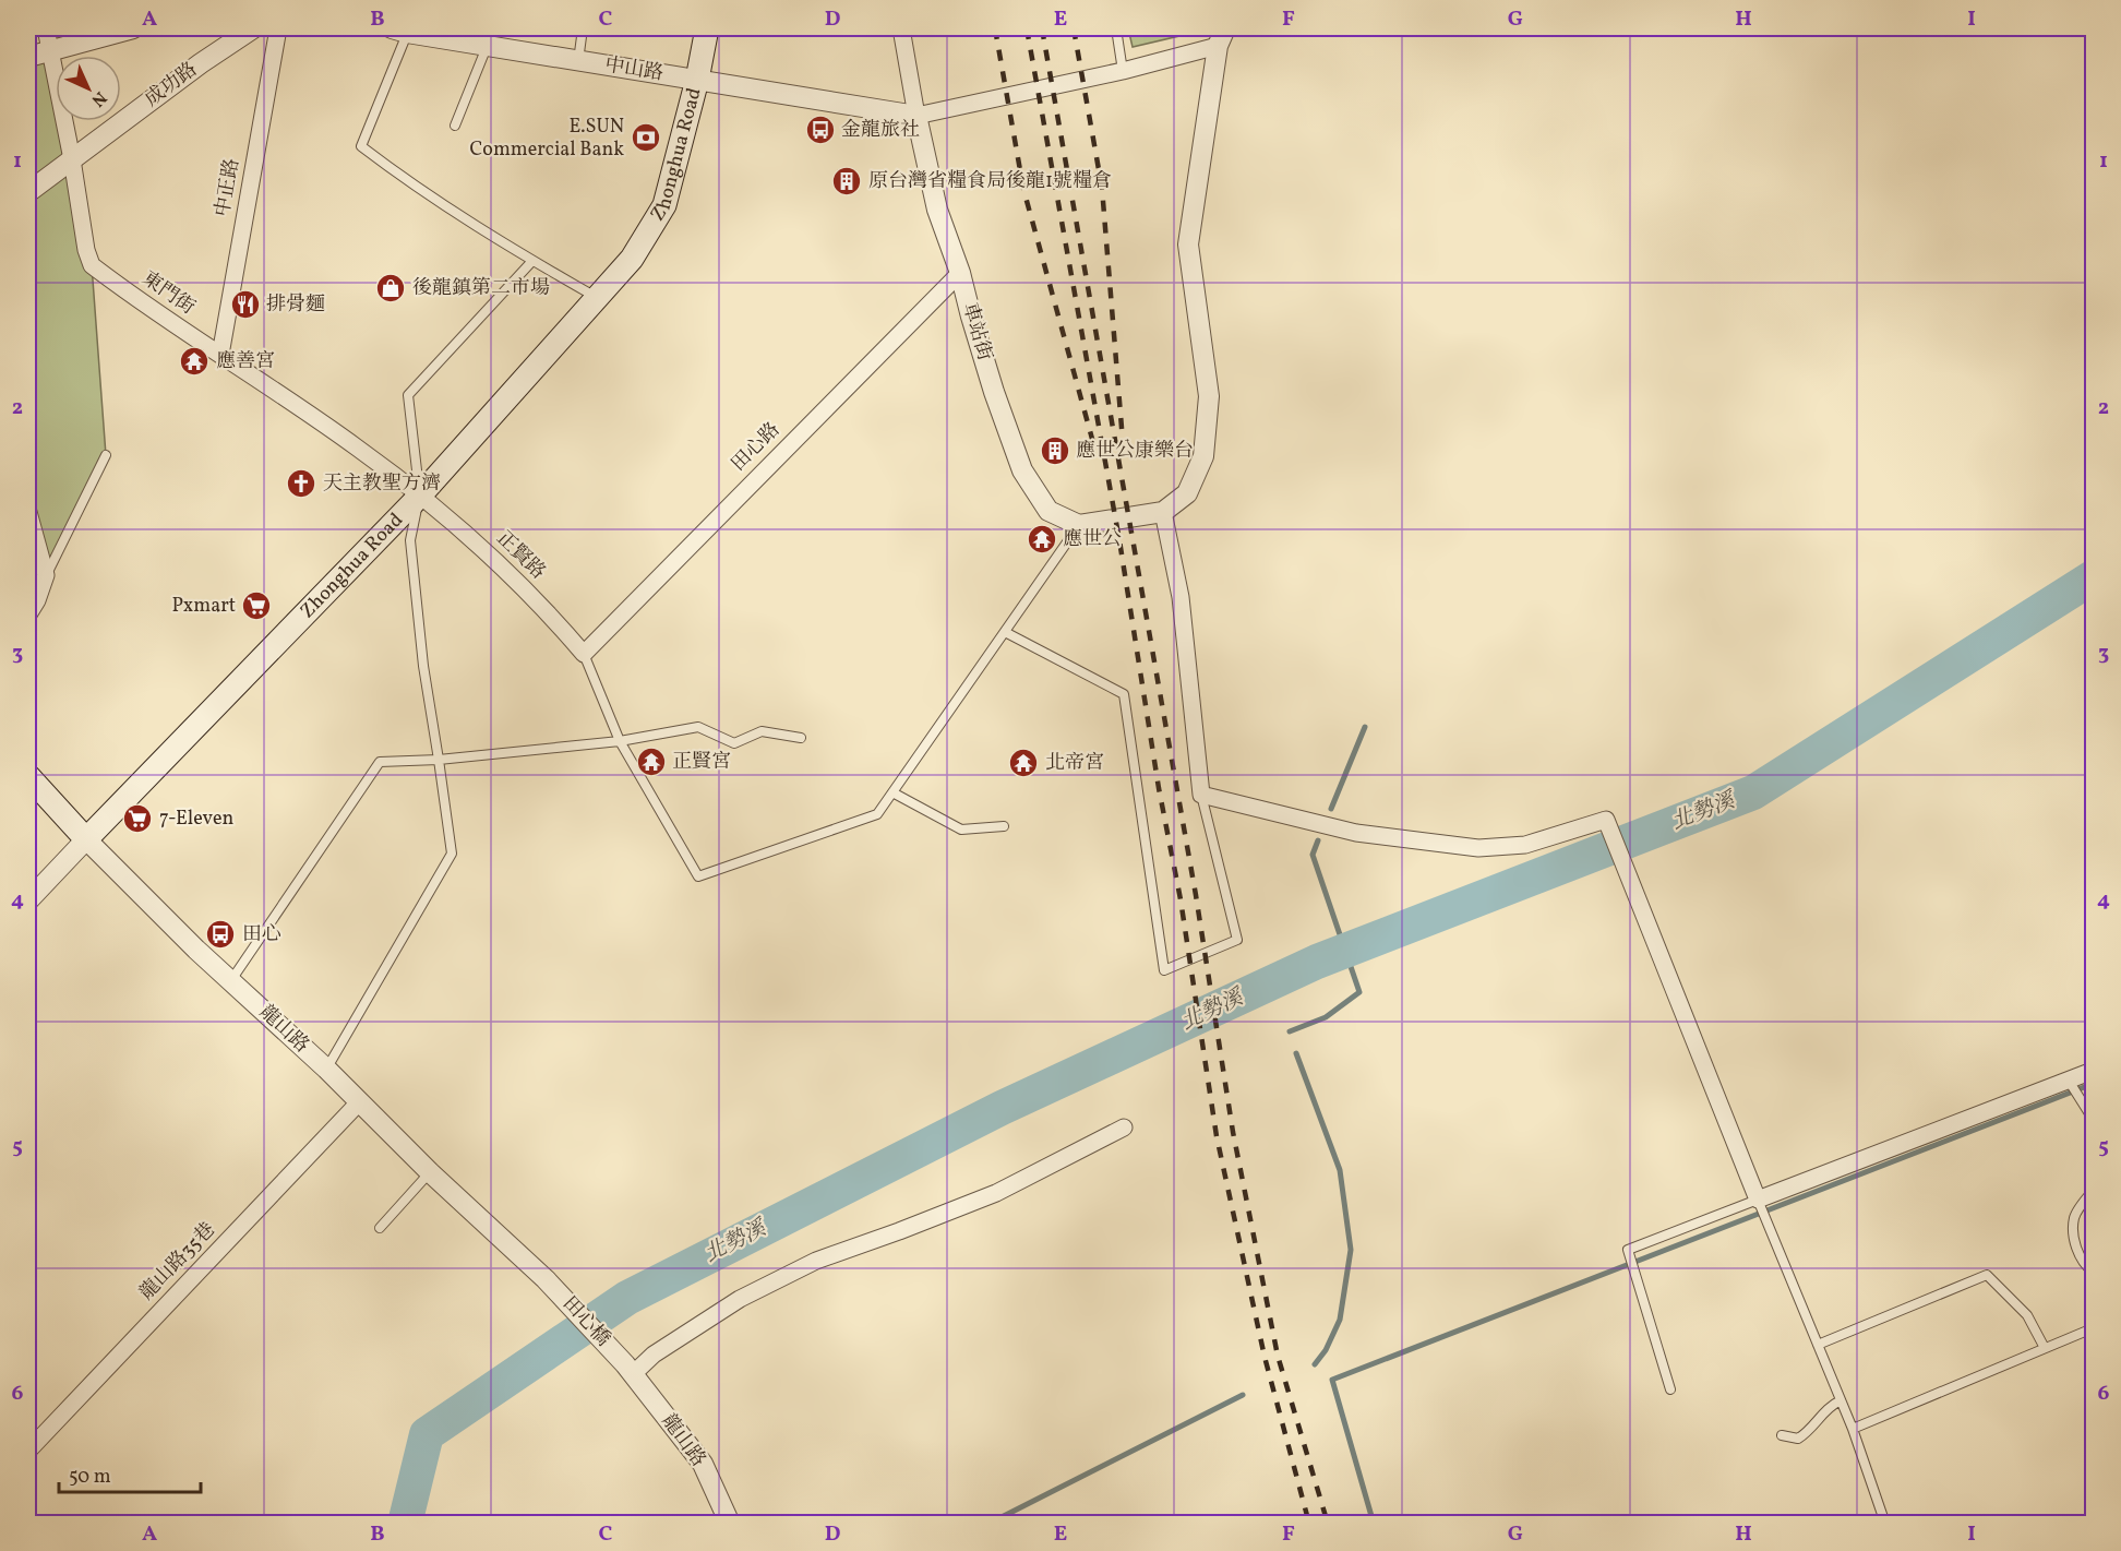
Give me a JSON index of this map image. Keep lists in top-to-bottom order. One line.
{"streets":{"main road":["Zhonghua Road","龍山路"],"street":["中山路","成功路","中正路","東門街","車站街","田心路","正賢路","龍山路35巷","田心橋"]},"crossings":[["中山路","Zhonghua Road"],["中山路","車站街"],["成功路","東門街"],["Zhonghua Road","東門街"],["Zhonghua Road","正賢路"],["Zhonghua Road","龍山路"],["中正路","東門街"],["東門街","正賢路"],["車站街","田心路"],["田心路","正賢路"],["龍山路","龍山路35巷"],["龍山路","田心橋"]],"water":["北勢溪"],"places":{"bus stop":["金龍旅社","田心"],"bank":["E.SUN Commercial Bank"],"building":["原台灣省糧食局後龍1號糧倉","應世公康樂台"],"shop":["後龍鎮第二市場"],"restaurant":["排骨麵"],"temple":["應善宮","應世公","正賢宮","北帝宮"],"church":["天主教聖方濟"],"supermarket":["Pxmart","7-Eleven"]},"scale_bar":"50 m","north":"bottom right","grid":{"columns":["A","B","C","D","E","F","G","H","I"],"rows":["1","2","3","4","5","6"]}}
